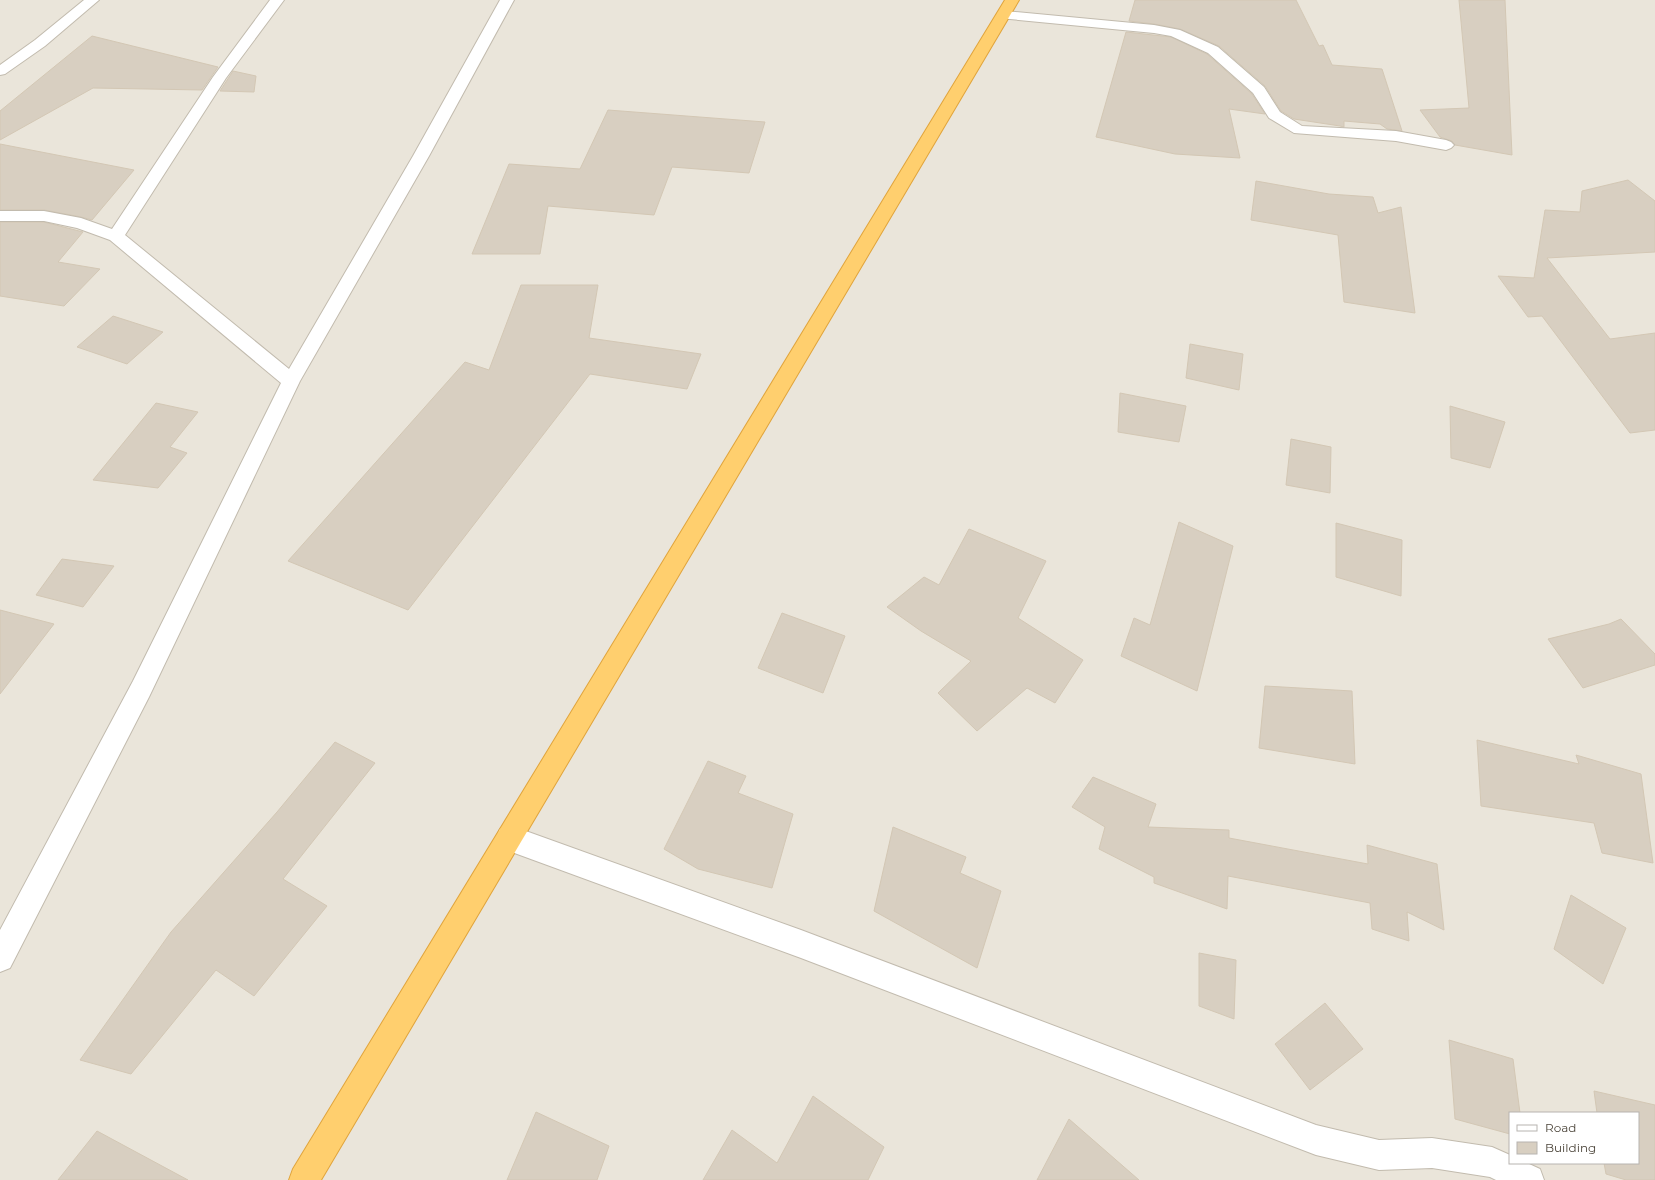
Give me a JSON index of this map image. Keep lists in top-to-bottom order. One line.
{"legend":["Road","Building"]}
